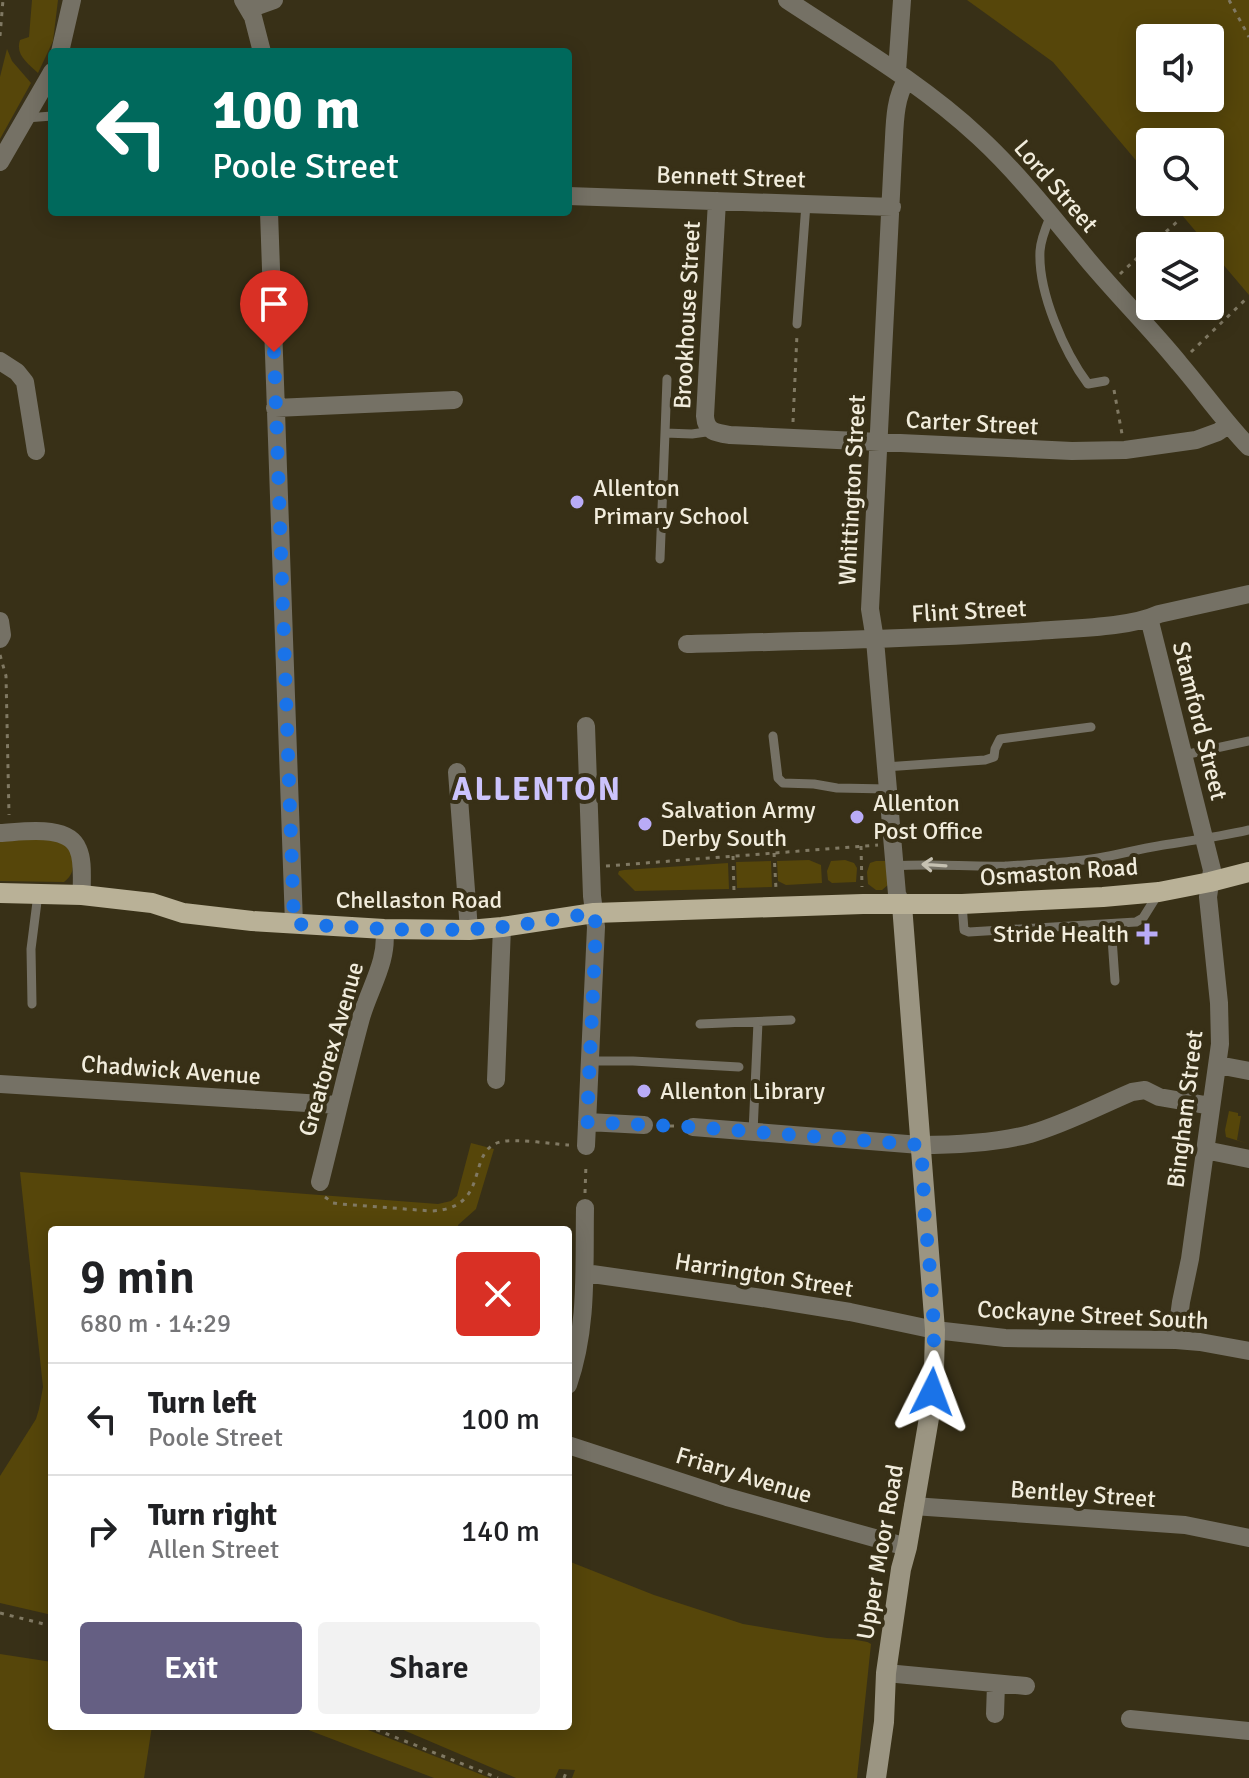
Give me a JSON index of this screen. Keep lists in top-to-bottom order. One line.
{"streets":{"main road":["Osmaston Road","Chellaston Road"],"street":["Bennett Street","Lord Street","Brookhouse Street","Carter Street","Whittington Street","Flint Street","Stamford Street","Greatorex Avenue","Chadwick Avenue","Bingham Street","Harrington Street","Cockayne Street South","Friary Avenue","Bentley Street","Upper Moor Road"]},"crossings":[["Bennett Street","Brookhouse Street"],["Bennett Street","Whittington Street"],["Lord Street","Carter Street"],["Lord Street","Whittington Street"],["Brookhouse Street","Carter Street"],["Carter Street","Whittington Street"],["Whittington Street","Flint Street"],["Whittington Street","Osmaston Road"],["Whittington Street","Chellaston Road"],["Whittington Street","Upper Moor Road"],["Flint Street","Stamford Street"],["Stamford Street","Osmaston Road"],["Stamford Street","Bingham Street"],["Osmaston Road","Chellaston Road"],["Osmaston Road","Bingham Street"],["Osmaston Road","Upper Moor Road"],["Chellaston Road","Greatorex Avenue"],["Chellaston Road","Upper Moor Road"],["Greatorex Avenue","Chadwick Avenue"],["Bingham Street","Cockayne Street South"],["Harrington Street","Cockayne Street South"],["Harrington Street","Upper Moor Road"],["Cockayne Street South","Upper Moor Road"],["Friary Avenue","Upper Moor Road"],["Bentley Street","Upper Moor Road"]],"districts":["ALLENTON"],"places":{"other":["Allenton Primary School","Allenton Post Office","Salvation Army Derby South","Allenton Library"],"health":["Stride Health"]},"page":{"turn":["100 m","Poole Street"],"heading":["9 min","680 m · 14:29"],"list":[{"name":"Turn left","note":"Poole Street","value":"100 m"},{"name":"Turn right","note":"Allen Street","value":"140 m"}],"buttons":["Exit","Share"]}}
